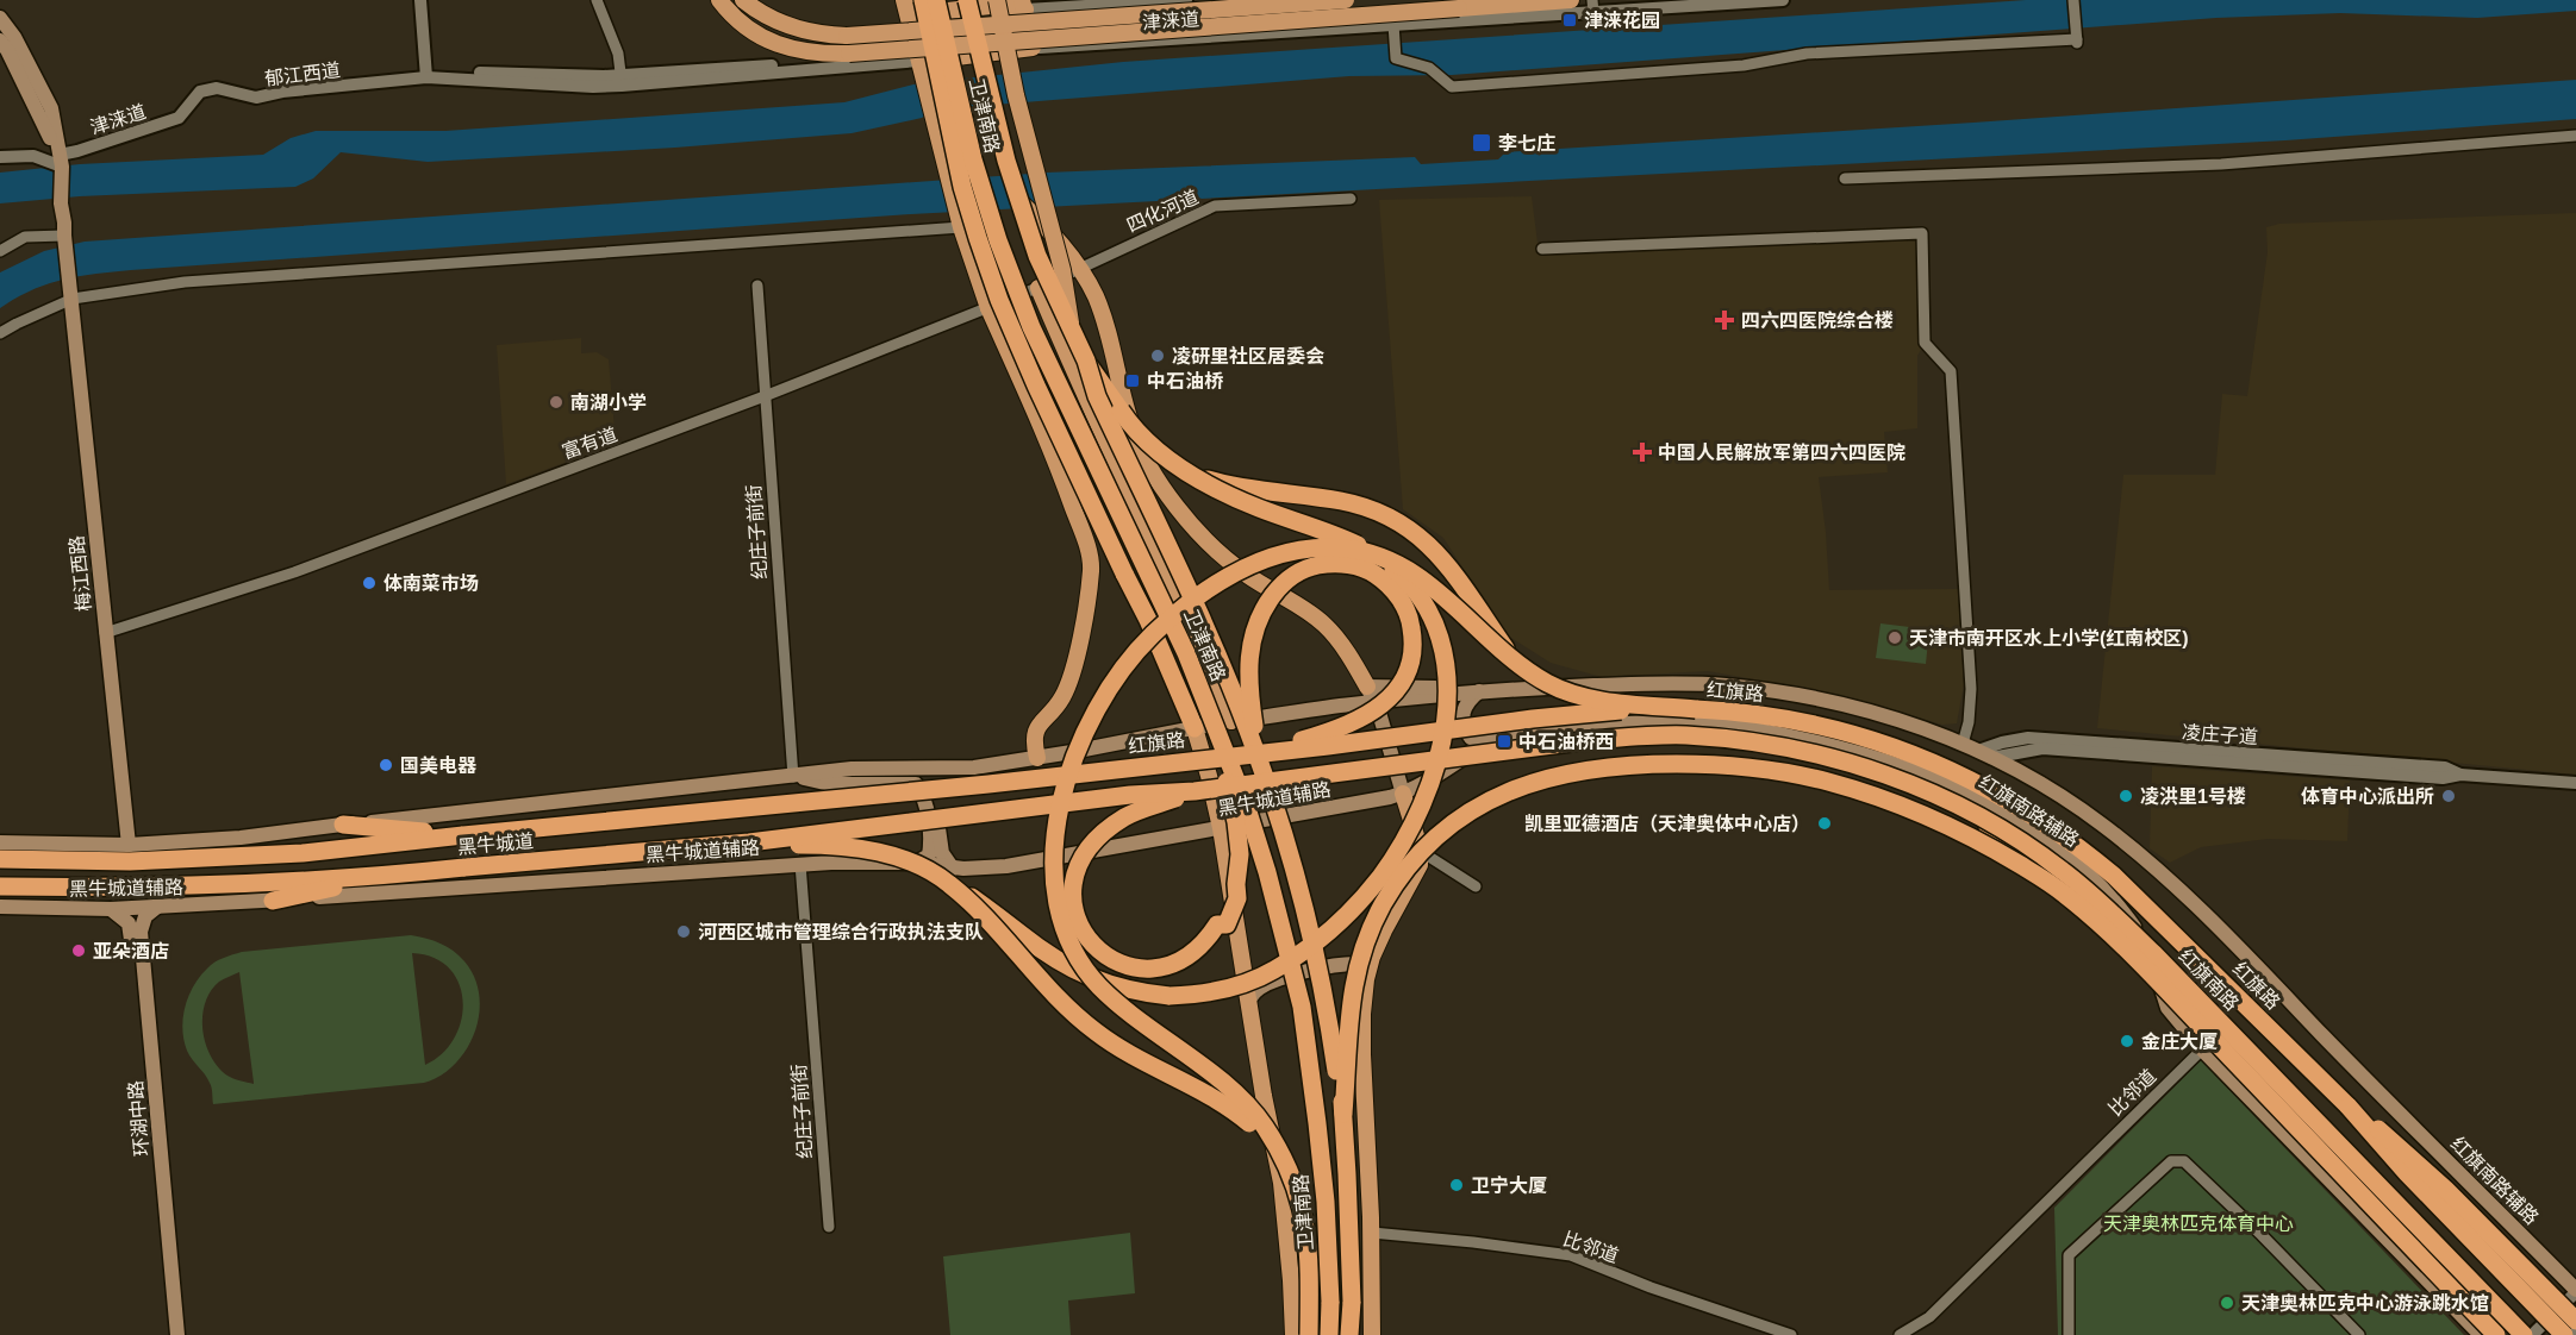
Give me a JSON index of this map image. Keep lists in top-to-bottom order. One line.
{"streets":{"highway":["卫津南路","红旗路","黑牛城道","红旗南路"],"main road":["梅江西路","黑牛城道辅路","红旗南路辅路","环湖中路"],"street":["津涞道","郁江西道","四化河道","富有道","纪庄子前街","凌庄子道","比邻道"]},"crossings":[["津涞道","郁江西道"],["津涞道","梅江西路"],["卫津南路","红旗路"],["卫津南路","红旗南路辅路"],["四化河道","富有道"],["富有道","纪庄子前街"],["富有道","梅江西路"],["纪庄子前街","黑牛城道辅路"],["红旗路","黑牛城道"],["凌庄子道","红旗南路辅路"],["黑牛城道辅路","红旗南路辅路"],["黑牛城道辅路","环湖中路"],["红旗南路辅路","比邻道"],["黑牛城道","红旗南路"]],"parks":["天津奥林匹克体育中心"],"places":{"transit":["津涞花园","李七庄","中石油桥","中石油桥西"],"health":["四六四医院综合楼","中国人民解放军第四六四医院"],"other":["凌研里社区居委会","南湖小学","体南菜市场","天津市南开区水上小学(红南校区)","国美电器","凌洪里1号楼","体育中心派出所","凯里亚德酒店（天津奥体中心店）","河西区城市管理综合行政执法支队","亚朵酒店","金庄大厦","卫宁大厦","天津奥林匹克中心游泳跳水馆"]}}
